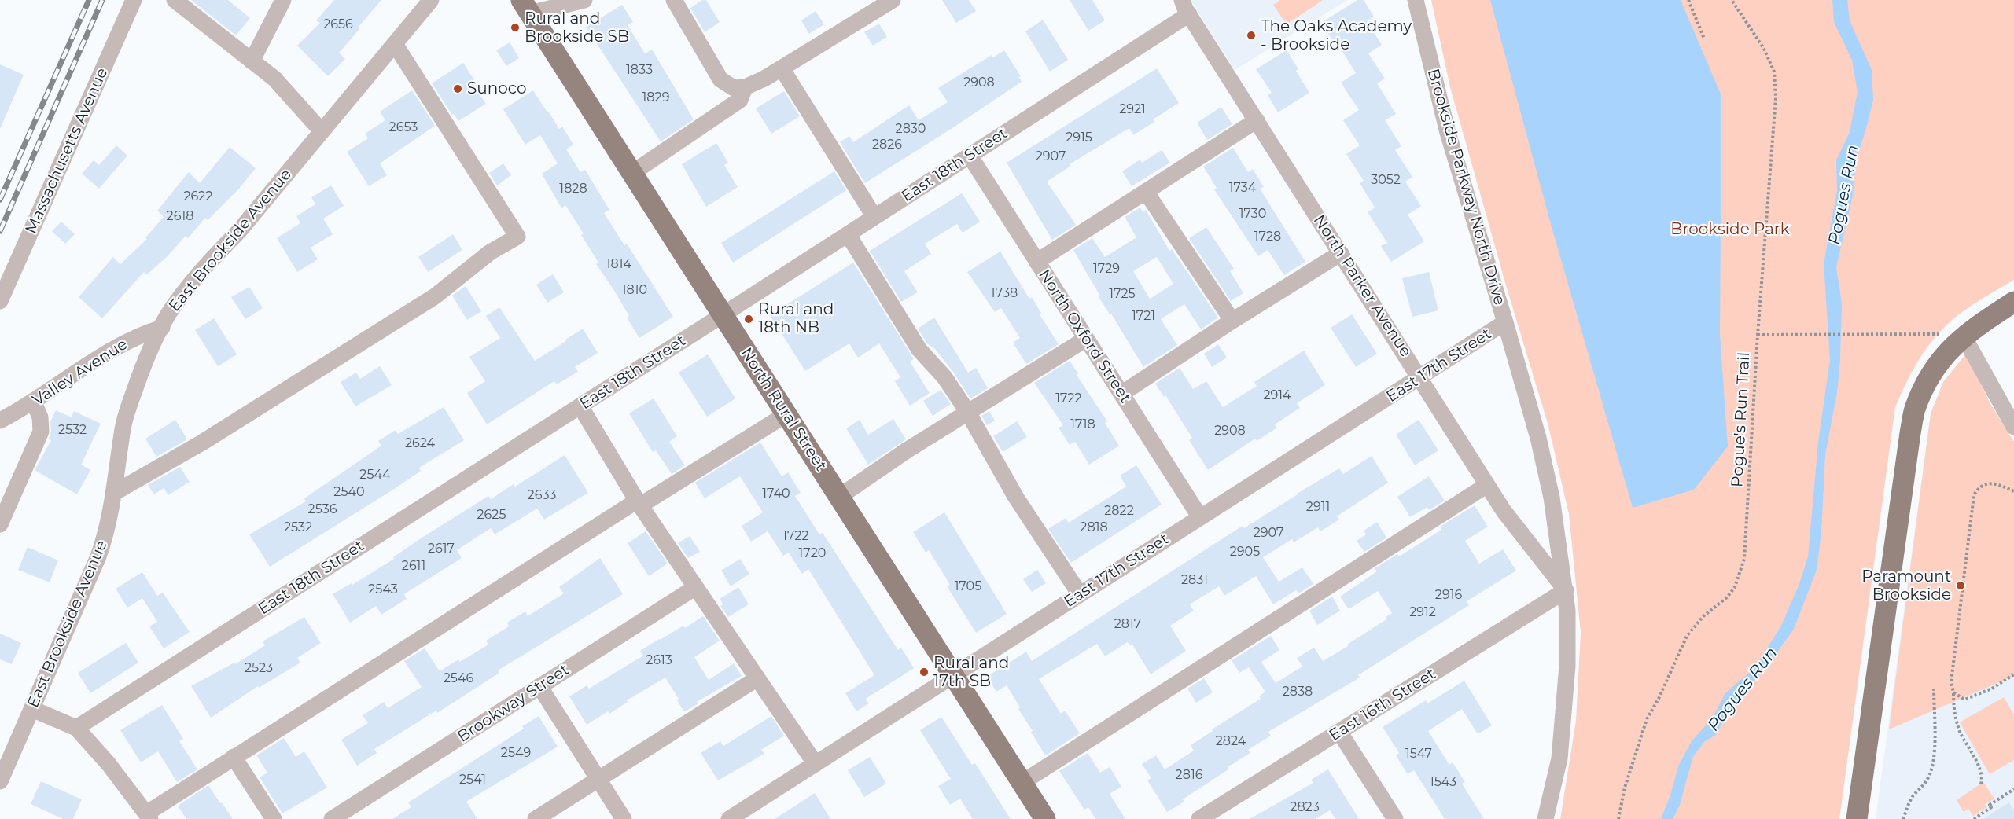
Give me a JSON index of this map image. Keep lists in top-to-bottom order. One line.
{"streets":{"main road":["North Rural Street"],"street":["Massachusetts Avenue","East 18th Street","Brookside Parkway North Drive","East Brookside Avenue","North Parker Avenue","North Oxford Street","East 17th Street","Valley Avenue","Brookway Street","East 16th Street"],"path":["Pogue's Run Trail"]},"crossings":[["East 18th Street","North Parker Avenue"],["East 18th Street","North Oxford Street"],["East 18th Street","North Rural Street"],["Brookside Parkway North Drive","North Parker Avenue"],["Brookside Parkway North Drive","East 17th Street"],["Brookside Parkway North Drive","East 16th Street"],["East Brookside Avenue","Valley Avenue"],["North Parker Avenue","East 17th Street"],["North Parker Avenue","East 16th Street"],["North Oxford Street","East 17th Street"],["East 17th Street","North Rural Street"]],"water":["Pogues Run"],"parks":["Brookside Park"],"places":["Rural and Brookside SB","The Oaks Academy - Brookside","Sunoco","Rural and 18th NB","Paramount Brookside","Rural and 17th SB"],"house_numbers":["2656","1833","2908","1829","2921","2653","2830","2915","2826","2907","3052","1734","1828","2622","1730","2618","1728","1814","1729","1810","1738","1725","1721","2914","1722","1718","2532","2908","2624","2544","2540","1740","2633","2911","2536","2822","2625","2532","2818","2907","1722","2617","2905","1720","2611","2831","1705","2543","2916","2912","2817","2613","2523","2546","2838","2824","2549","1547","2816","2541","1543","2823"]}
